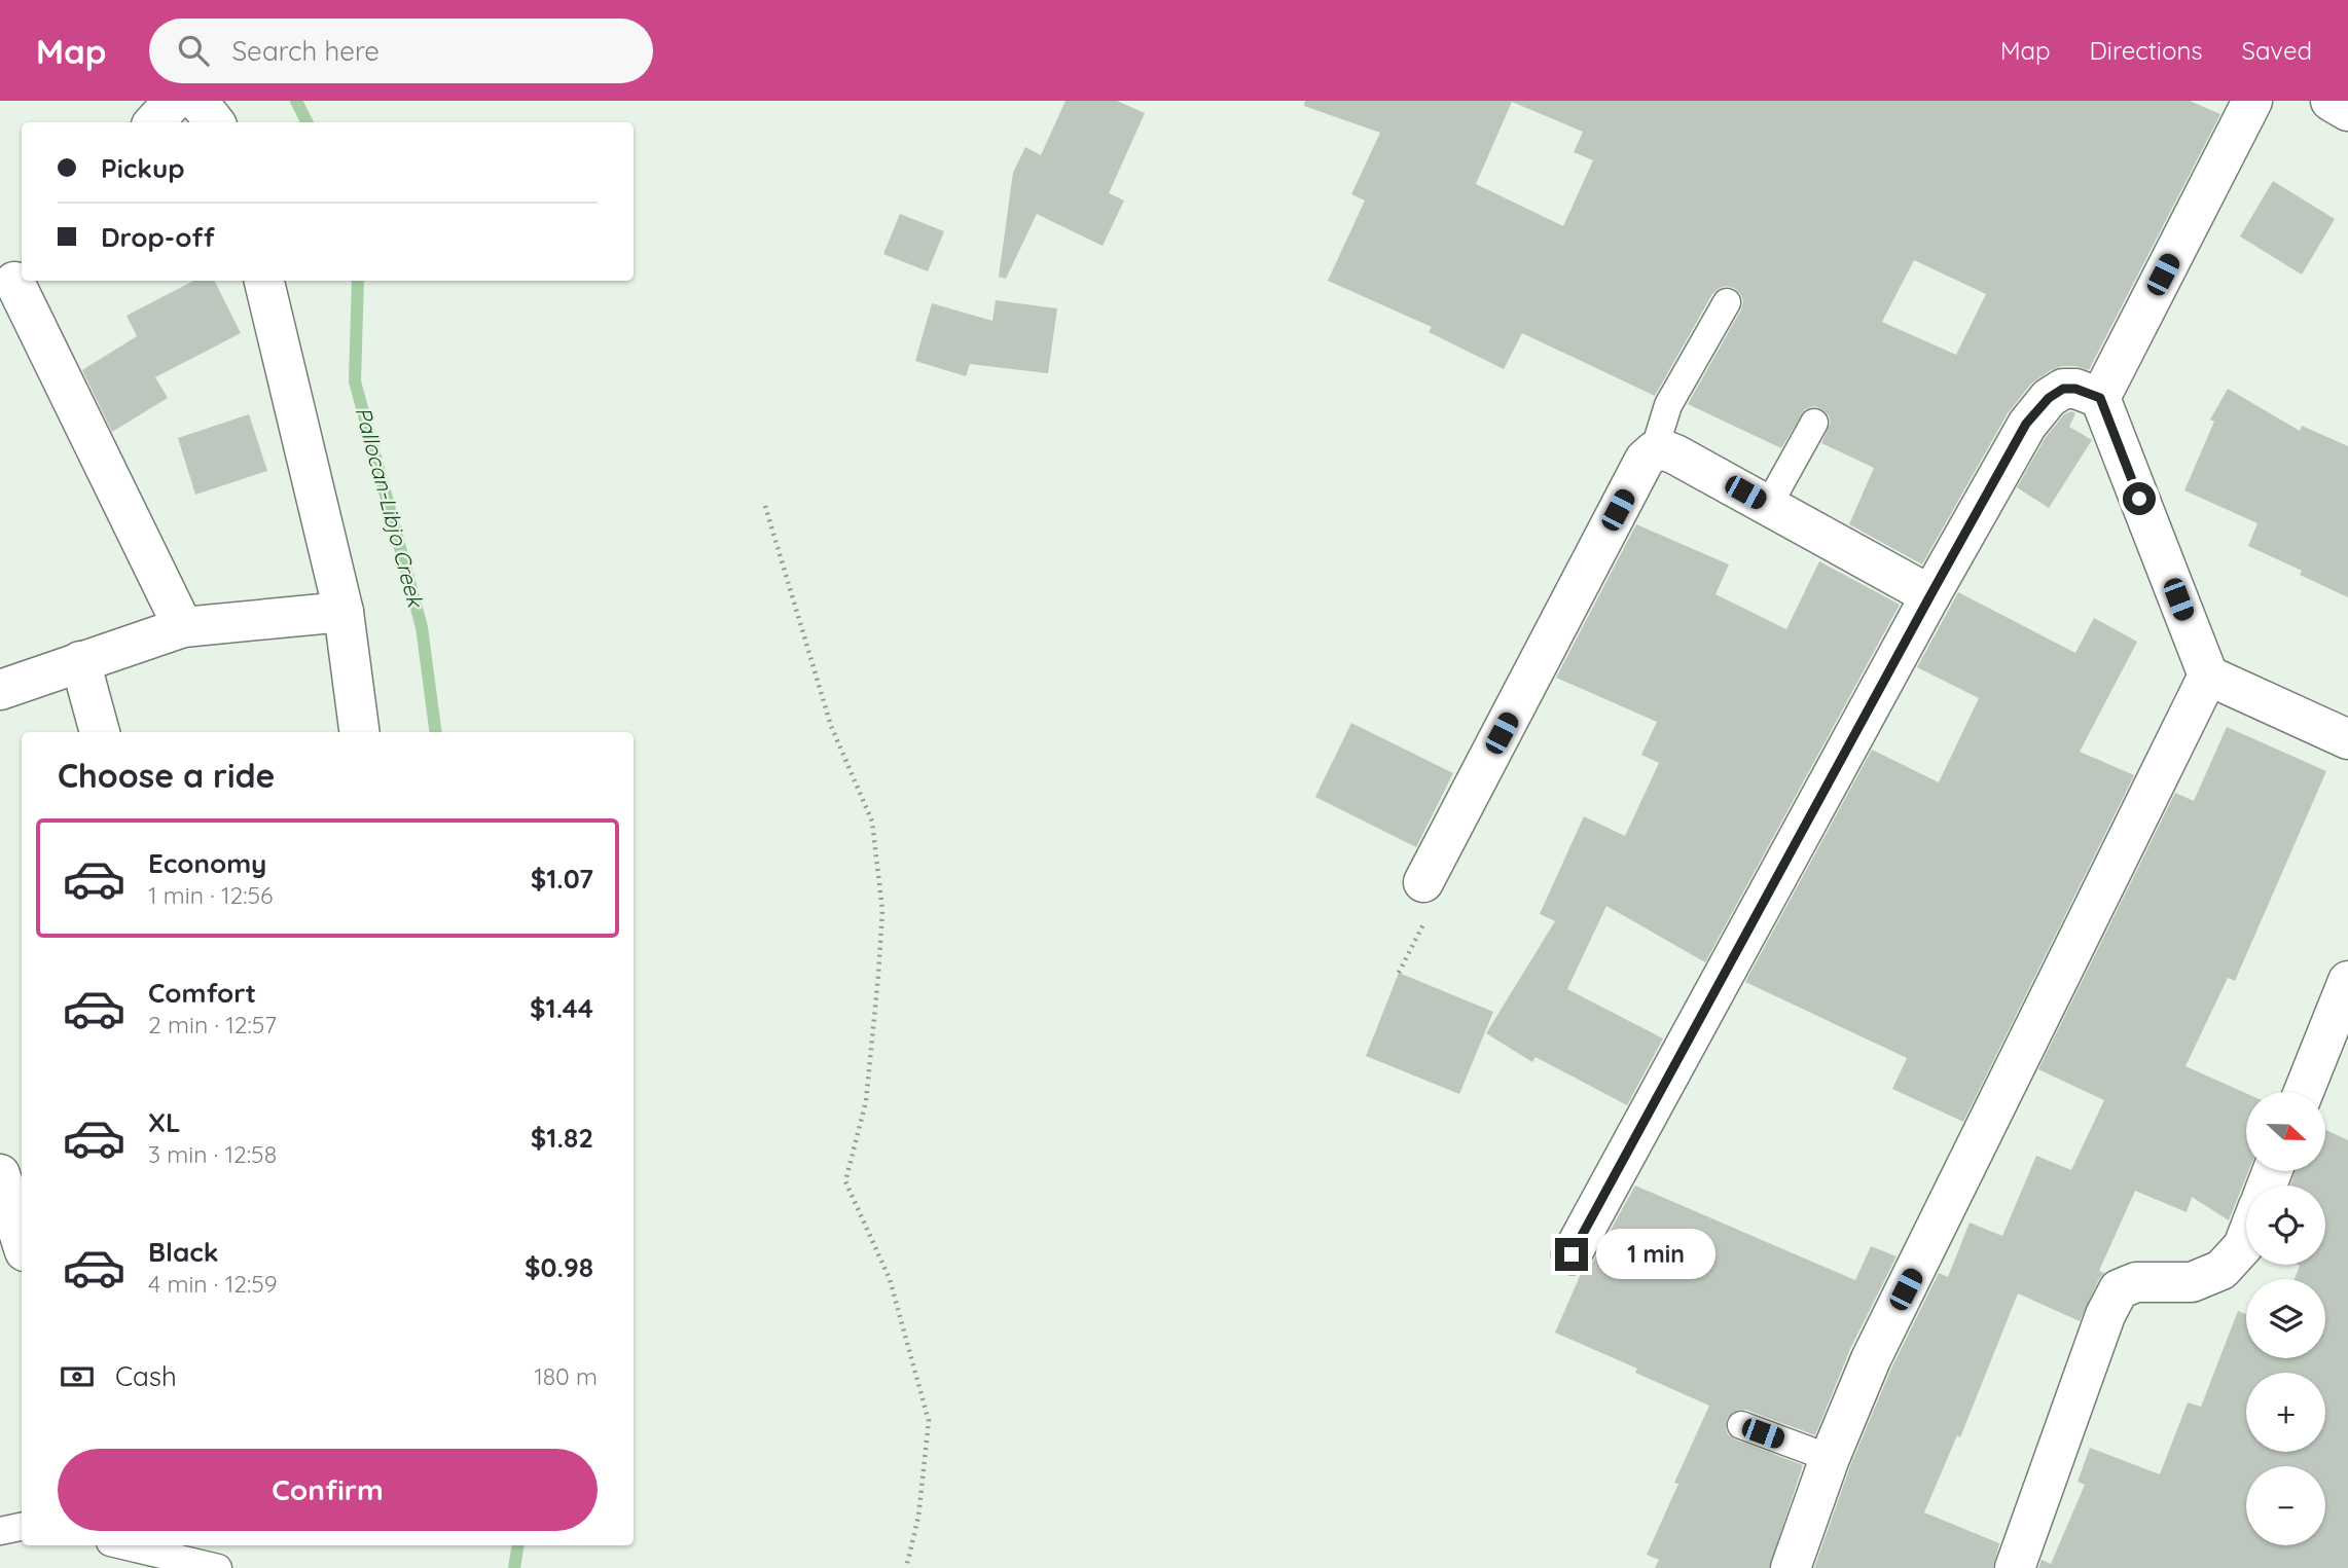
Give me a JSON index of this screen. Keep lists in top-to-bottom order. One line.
{"water":["Pallocan-Libjo Creek"],"north":"right","page":{"header":"Map","search":"Search here","nav":["Map","Directions","Saved"],"banner":["Pickup","Drop-off"],"heading":"Choose a ride","list":[{"name":"Economy","note":"1 min · 12:56","value":"$1.07"},{"name":"Comfort","note":"2 min · 12:57","value":"$1.44"},{"name":"XL","note":"3 min · 12:58","value":"$1.82"},{"name":"Black","note":"4 min · 12:59","value":"$0.98"}],"map_buttons":["+","−"],"bubble":"1 min","pay":["Cash","180 m"],"buttons":"Confirm"}}
